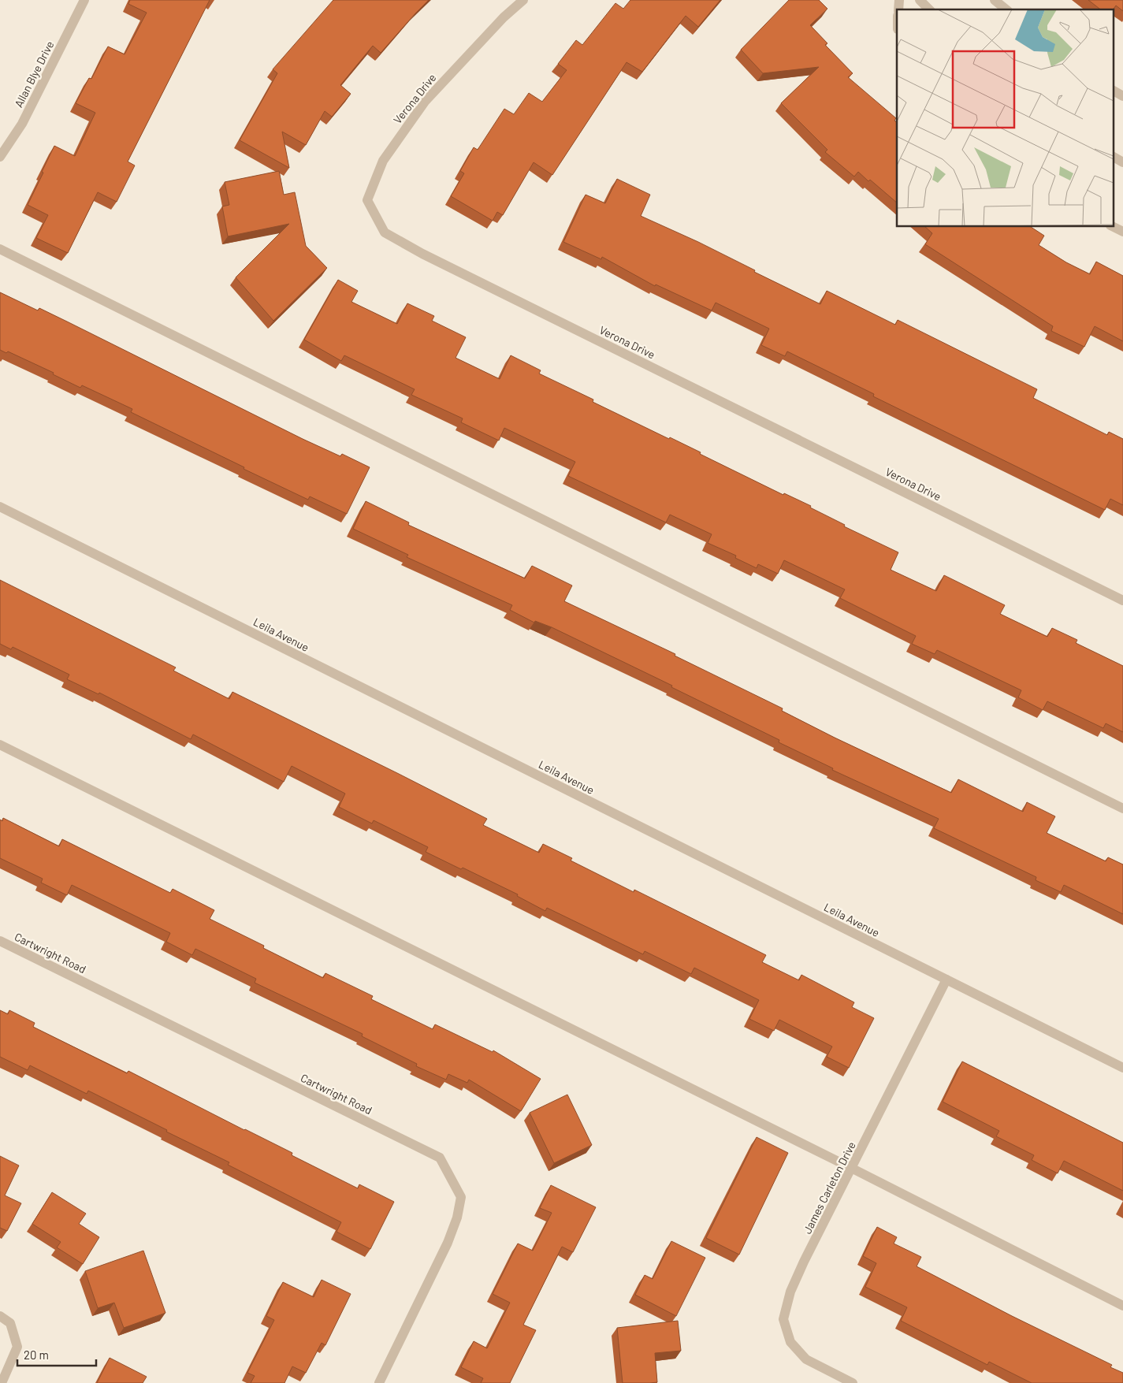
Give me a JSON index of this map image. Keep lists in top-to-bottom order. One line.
{"streets":{"street":["Allan Blye Drive","Verona Drive","Leila Avenue","Cartwright Road","James Carleton Drive"]},"crossings":[["Leila Avenue","James Carleton Drive"]],"scale_bar":"20 m"}
